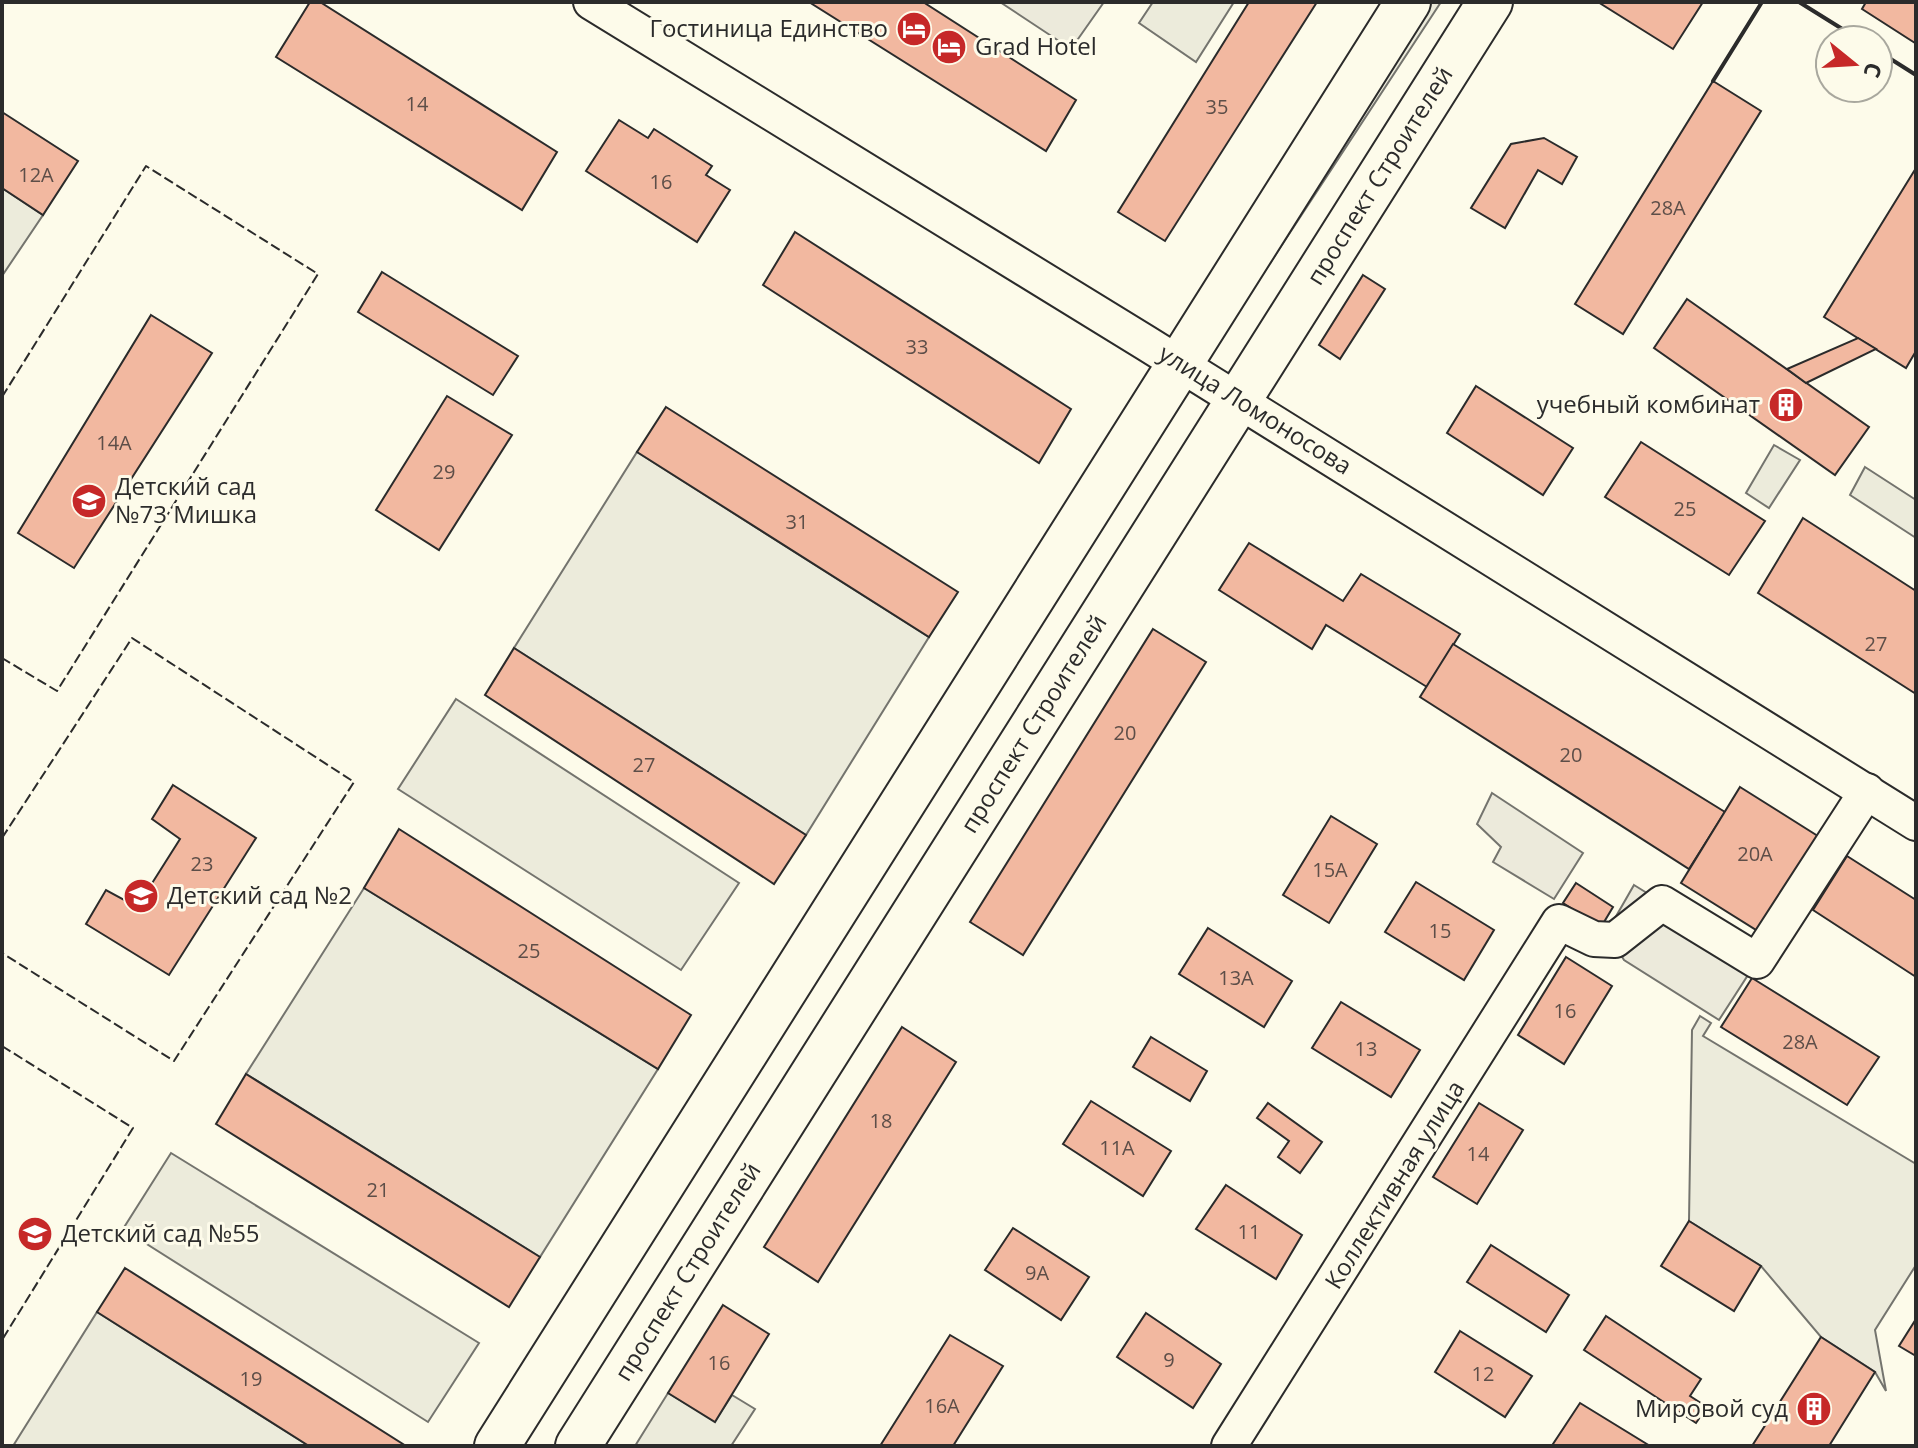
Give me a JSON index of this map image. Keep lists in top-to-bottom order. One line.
{"streets":{"main road":["проспект Строителей"],"street":["улица Ломоносова","Коллективная улица"]},"crossings":[["проспект Строителей","улица Ломоносова"],["улица Ломоносова","Коллективная улица"]],"places":{"hotel":["Гостиница Единство","Grad Hotel"],"building":["учебный комбинат","Мировой суд"],"school or university":["Детский сад №73 Мишка","Детский сад №2","Детский сад №55"]},"house_numbers":["14","35","12А","16","28А","33","14А","29","25","31","27","20","20","27","20А","23","15А","15","25","13А","16","28А","13","18","11А","14","21","11","9А","9","16","12","19","16А"],"north":"right"}
